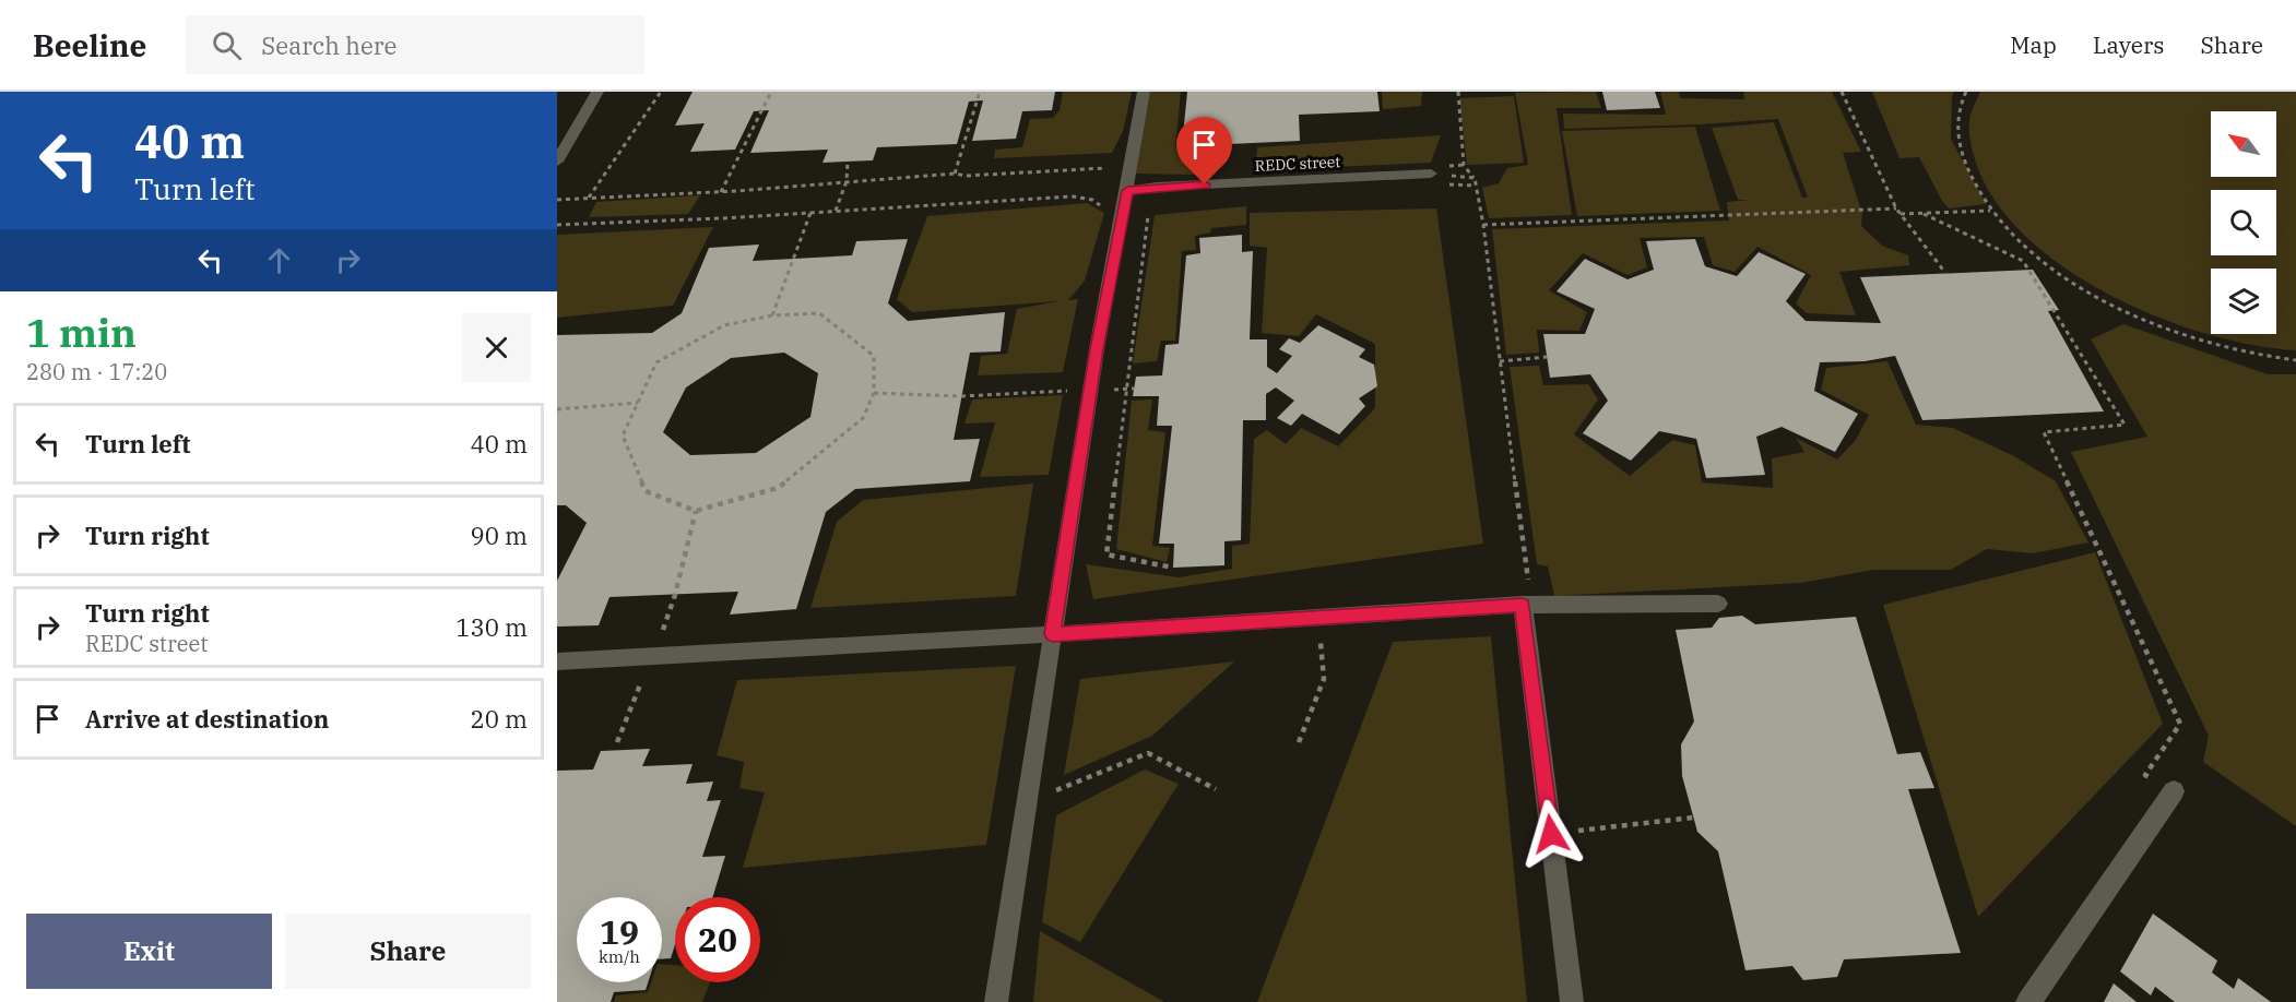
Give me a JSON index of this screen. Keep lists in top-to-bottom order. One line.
{"streets":{"lane":["REDC street"]},"north":"top left","page":{"header":"Beeline","search":"Search here","nav":["Map","Layers","Share"],"turn":["40 m","Turn left"],"heading":["1 min","280 m · 17:20"],"list":[{"name":"Turn left","value":"40 m"},{"name":"Turn right","value":"90 m"},{"name":"Turn right","note":"REDC street","value":"130 m"},{"name":"Arrive at destination","value":"20 m"}],"speed":"19 km/h","limit":"20","buttons":["Exit","Share"]}}
